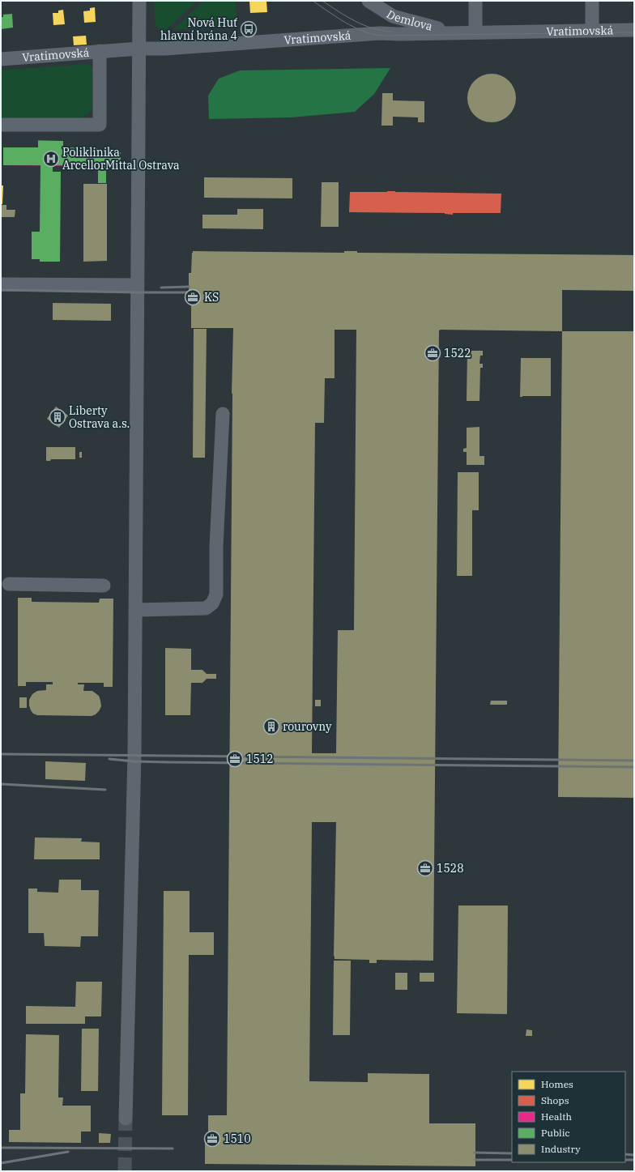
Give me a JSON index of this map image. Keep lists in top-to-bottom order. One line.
{"streets":{"street":["Demlova","Vratimovská"]},"crossings":[["Demlova","Vratimovská"]],"places":{"bus stop":["Nová Huť hlavní brána 4"],"hospital":["Poliklinika ArcellorMittal Ostrava"],"office":["KS","1522","1512","1528","1510"],"building":["Liberty Ostrava a.s.","rourovny"]},"legend":["Homes","Shops","Health","Public","Industry"]}
